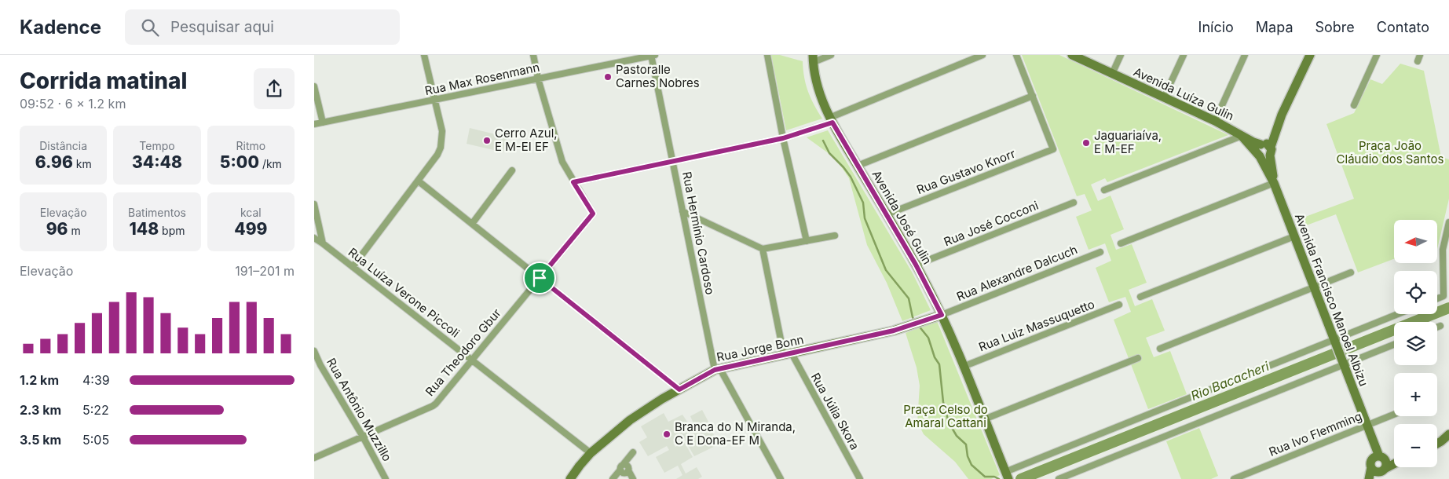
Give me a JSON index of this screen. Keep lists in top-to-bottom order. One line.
{"streets":{"street":["Rua Max Rosenmann","Avenida Luíza Gulin","Rua Gustavo Knorr","Avenida José Gulin","Rua José Cocconi","Rua Hermínio Cardoso","Rua Alexandre Dalcuch","Rua Luíza Verone Piccoli","Avenida Francisco Manoel Albizu","Rua Luiz Massuquetto","Rua Jorge Bonn","Rua Theodoro Gbur","Rua Antônio Muzzillo","Rua Júlia Skora","Rua Ivo Flemming"]},"crossings":[["Rua Max Rosenmann","Rua Hermínio Cardoso"],["Avenida Luíza Gulin","Avenida Francisco Manoel Albizu"],["Rua Gustavo Knorr","Avenida José Gulin"],["Avenida José Gulin","Rua José Cocconi"],["Avenida José Gulin","Rua Alexandre Dalcuch"],["Avenida José Gulin","Rua Luiz Massuquetto"],["Avenida José Gulin","Rua Jorge Bonn"],["Rua Hermínio Cardoso","Rua Jorge Bonn"],["Rua Alexandre Dalcuch","Rua Jorge Bonn"],["Rua Luíza Verone Piccoli","Rua Jorge Bonn"],["Rua Luíza Verone Piccoli","Rua Theodoro Gbur"],["Avenida Francisco Manoel Albizu","Rua Ivo Flemming"],["Rua Jorge Bonn","Rua Júlia Skora"],["Rua Theodoro Gbur","Rua Antônio Muzzillo"]],"water":["Rio Bacacheri"],"parks":["Praça João Cláudio dos Santos","Praça Celso do Amaral Cattani"],"places":["Pastoralle Carnes Nobres","Cerro Azul, E M-EI EF","Jaguariaíva, E M-EF","Branca do N Miranda, C E Dona-EF M"],"north":"left","page":{"header":"Kadence","search":"Pesquisar aqui","nav":["Início","Mapa","Sobre","Contato"],"heading":["Corrida matinal","09:52 · 6 × 1.2 km"],"stats":[["Distância","6.96 km"],["Tempo","34:48"],["Ritmo","5:00 /km"],["Elevação","96 m"],["Batimentos","148 bpm"],["kcal","499"]],"map_buttons":["+","−"],"chart":["Elevação","191–201 m"],"list":[{"name":"1.2 km","note":"4:39"},{"name":"2.3 km","note":"5:22"},{"name":"3.5 km","note":"5:05"}]}}
